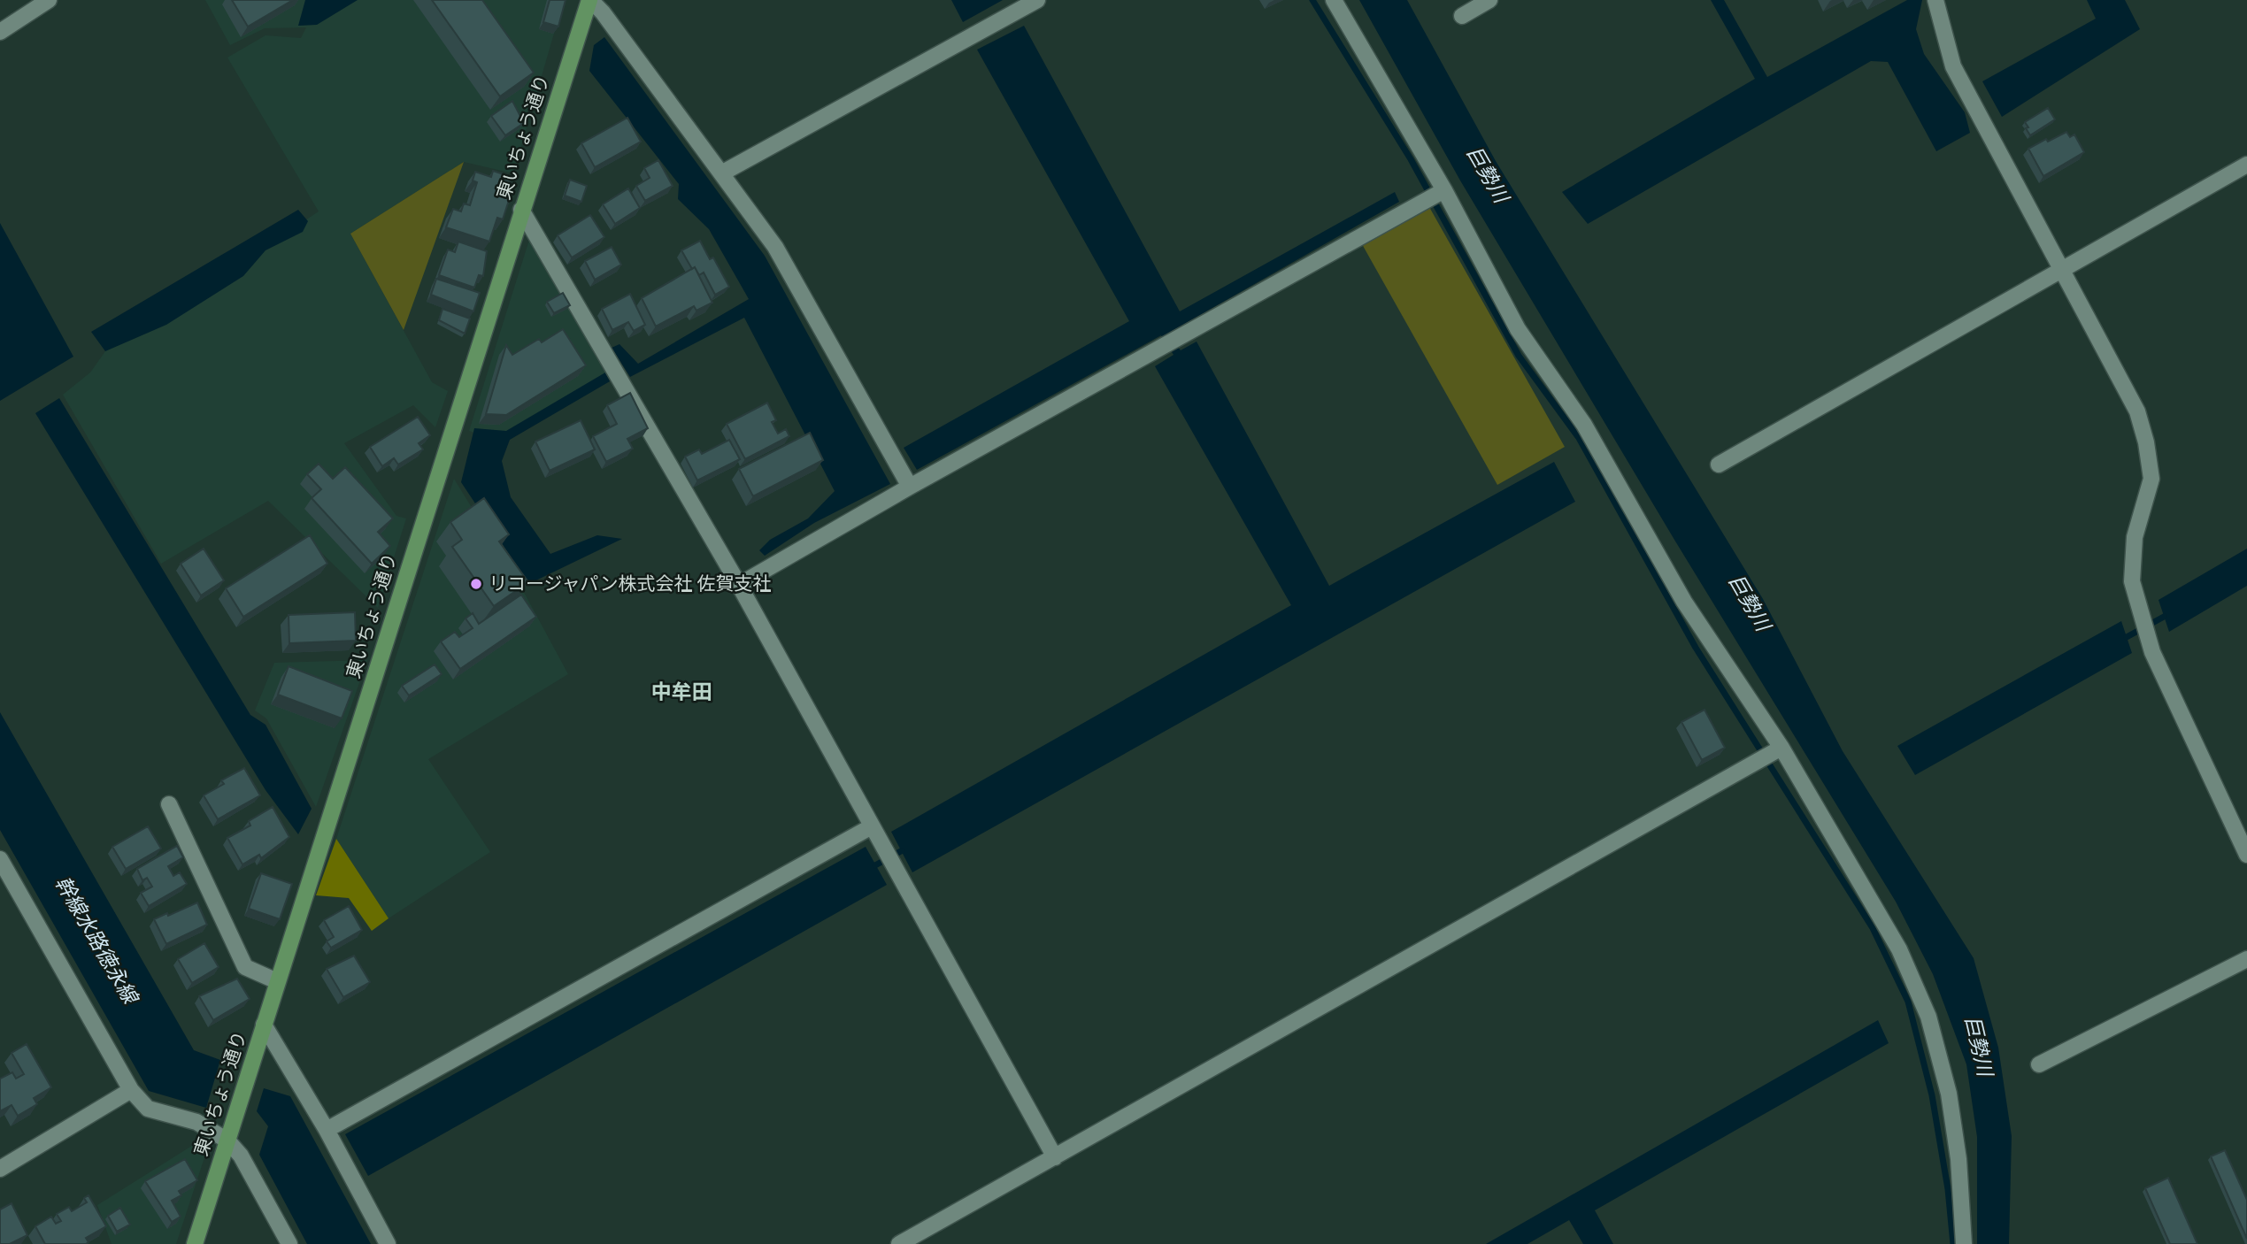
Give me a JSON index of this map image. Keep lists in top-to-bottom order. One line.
{"streets":{"main road":["東いちょう通り"]},"districts":["中牟田"],"water":["巨勢川","幹線水路徳永線"],"places":["リコージャパン株式会社 佐賀支社"]}
